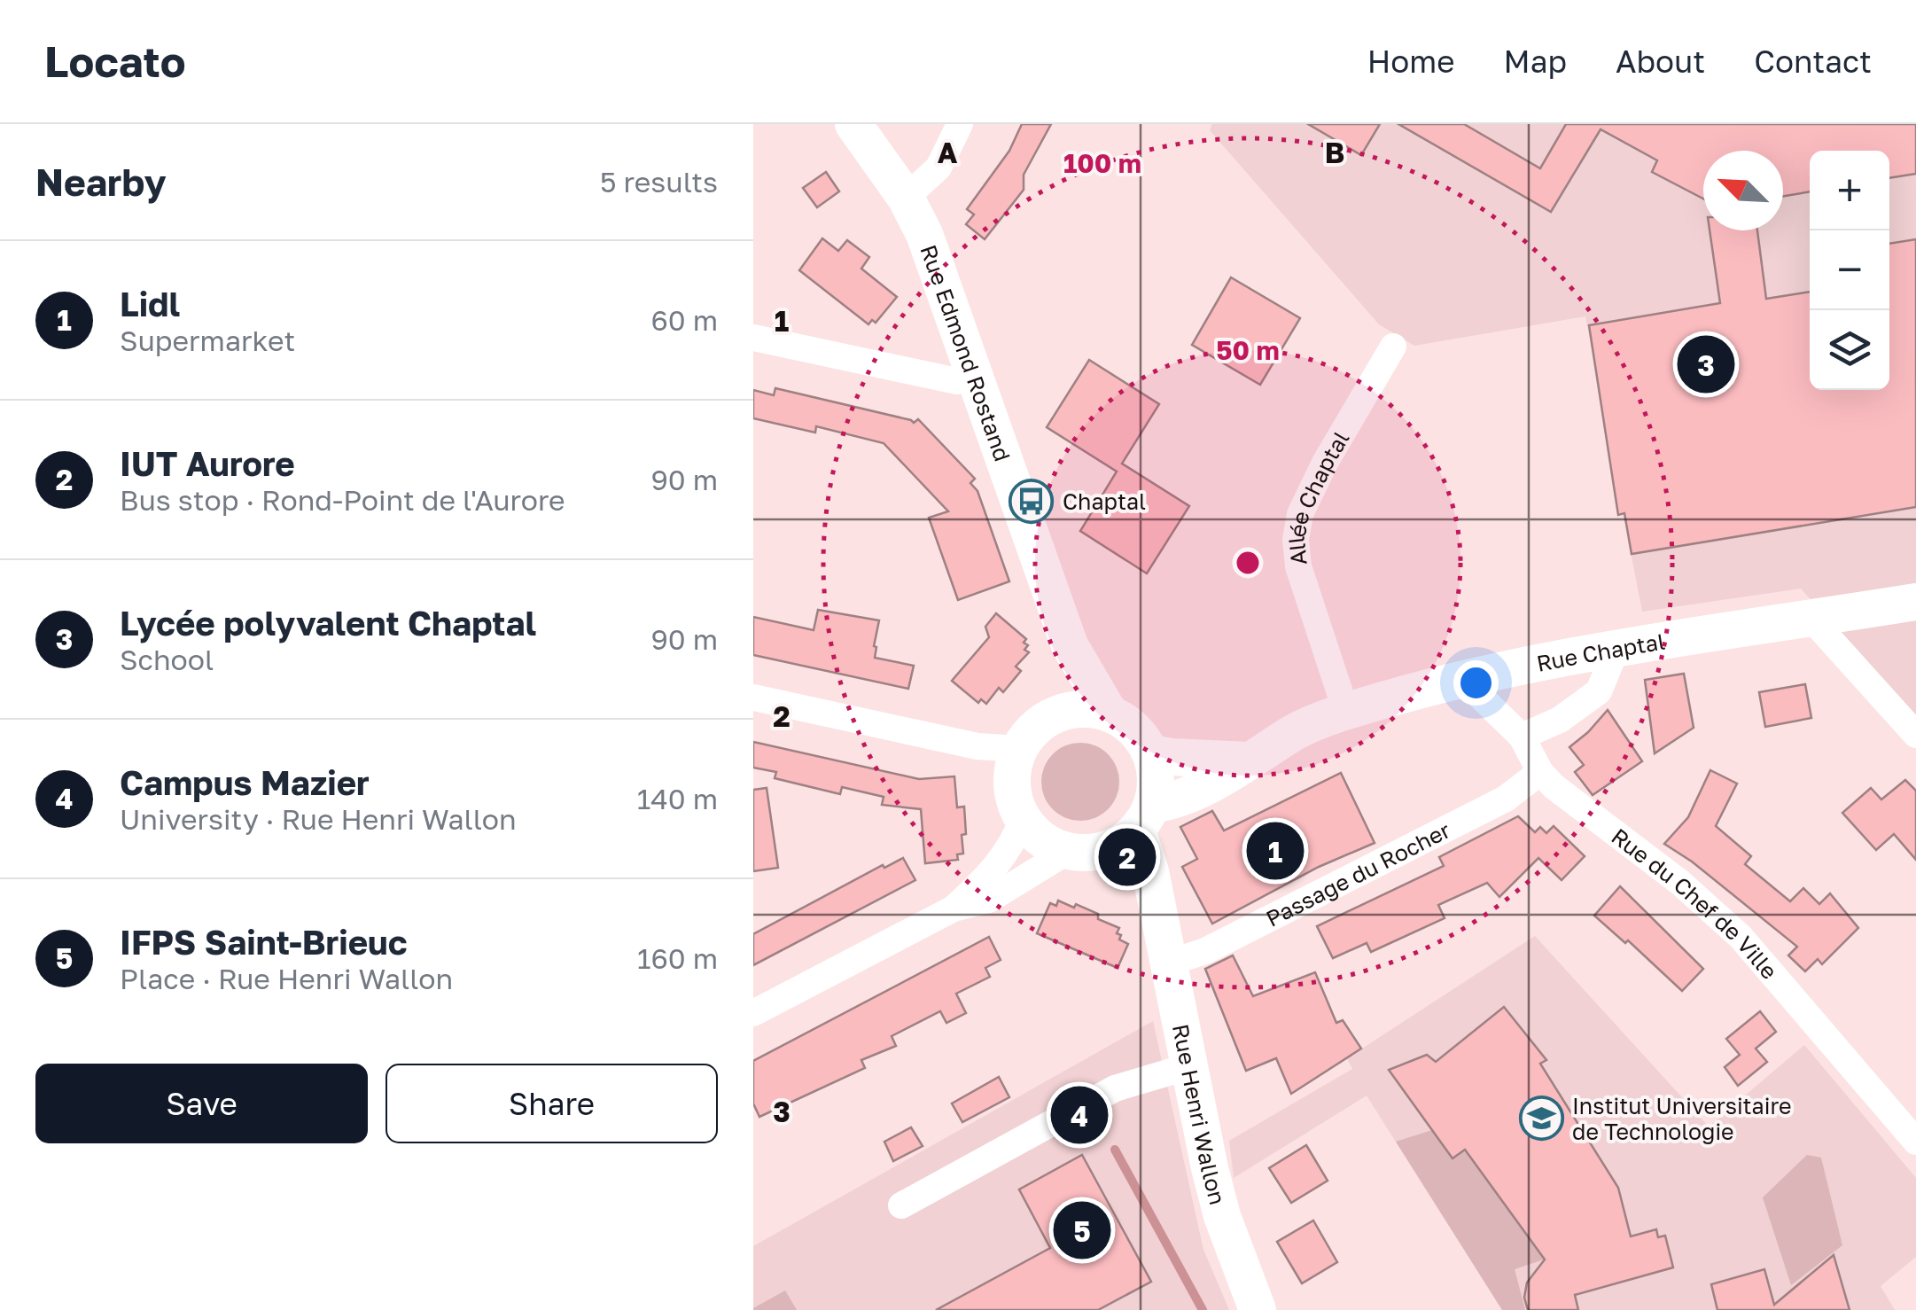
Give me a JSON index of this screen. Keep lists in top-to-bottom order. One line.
{"streets":{"street":["Rue Edmond Rostand","Allée Chaptal","Rue Chaptal","Passage du Rocher","Rue du Chef de Ville","Rue Henri Wallon"]},"crossings":[["Rue Edmond Rostand","Rue Chaptal"],["Rue Edmond Rostand","Rue Henri Wallon"],["Allée Chaptal","Rue Chaptal"],["Rue Chaptal","Rue du Chef de Ville"],["Rue Chaptal","Rue Henri Wallon"],["Passage du Rocher","Rue du Chef de Ville"],["Passage du Rocher","Rue Henri Wallon"]],"places":{"bus stop":["Chaptal"],"school or university":["Institut Universitaire de Technologie"]},"north":"top left","page":{"header":"Locato","nav":["Home","Map","About","Contact"],"heading":["Nearby","5 results"],"map_buttons":["+","−"],"list":[{"mark":"1","name":"Lidl","note":"Supermarket","value":"60 m"},{"mark":"2","name":"IUT Aurore","note":"Bus stop · Rond-Point de l'Aurore","value":"90 m"},{"mark":"3","name":"Lycée polyvalent Chaptal","note":"School","value":"90 m"},{"mark":"4","name":"Campus Mazier","note":"University · Rue Henri Wallon","value":"140 m"},{"mark":"5","name":"IFPS Saint-Brieuc","note":"Place · Rue Henri Wallon","value":"160 m"}],"pins":["3","1","2","4","5"],"buttons":["Save","Share"]},"grid":{"columns":["A","B"],"rows":["1","2","3"]},"rings":["100 m","50 m"]}
